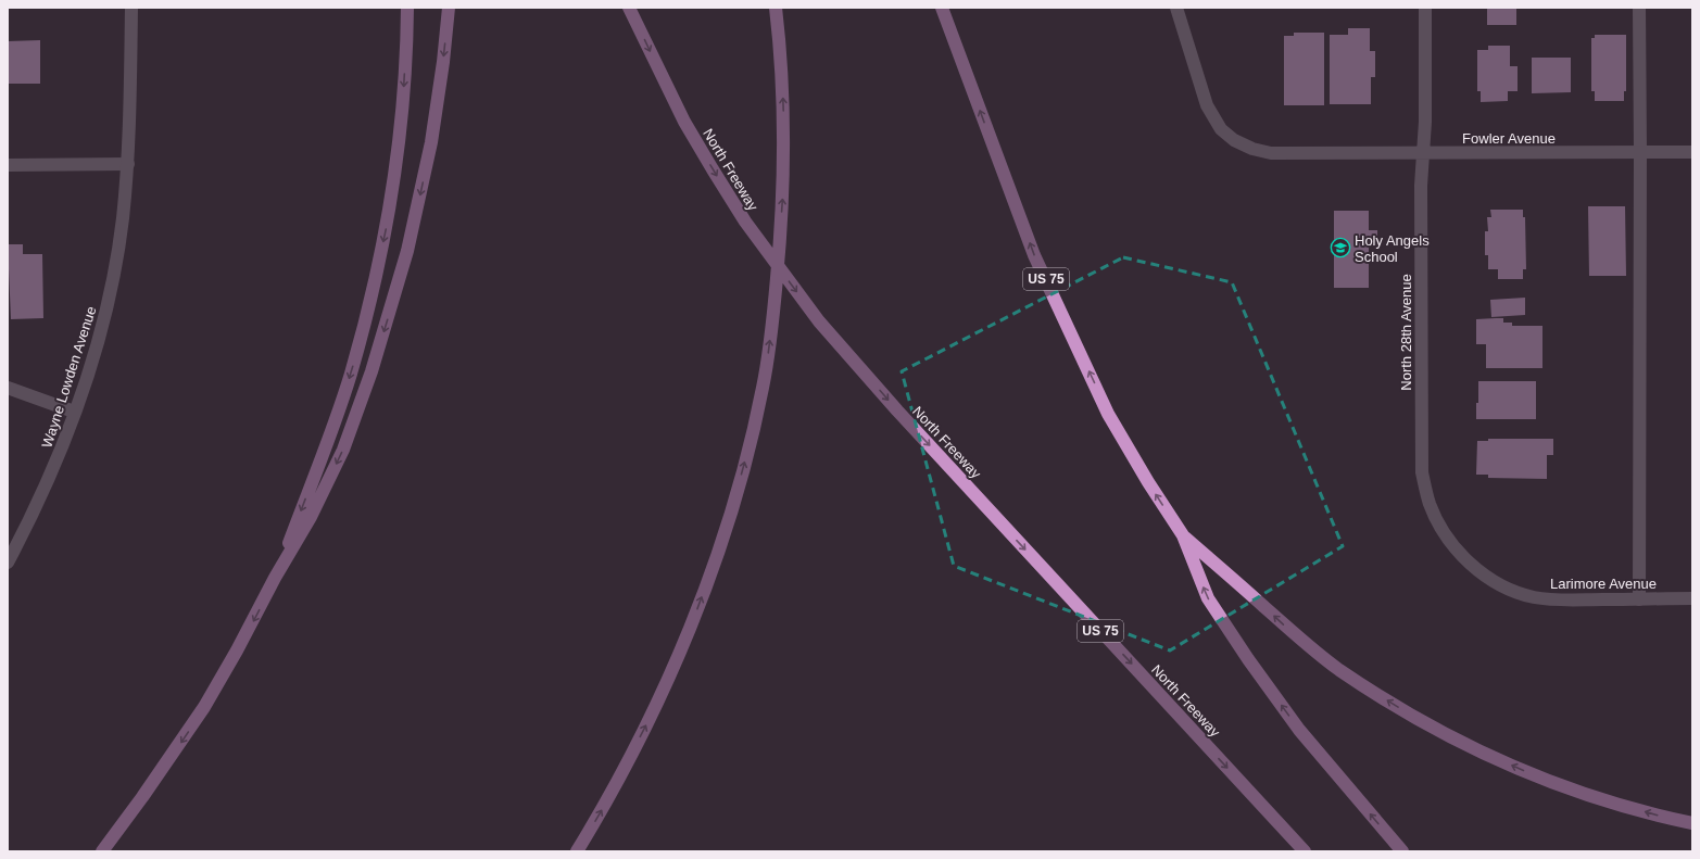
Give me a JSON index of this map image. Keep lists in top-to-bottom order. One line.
{"streets":{"highway":["North Freeway","US 75"],"street":["Fowler Avenue","North 28th Avenue","Wayne Lowden Avenue","Larimore Avenue"]},"crossings":[["Fowler Avenue","North 28th Avenue"],["North 28th Avenue","Larimore Avenue"]],"one_way":["North Freeway"],"places":{"school or university":["Holy Angels School"]}}
